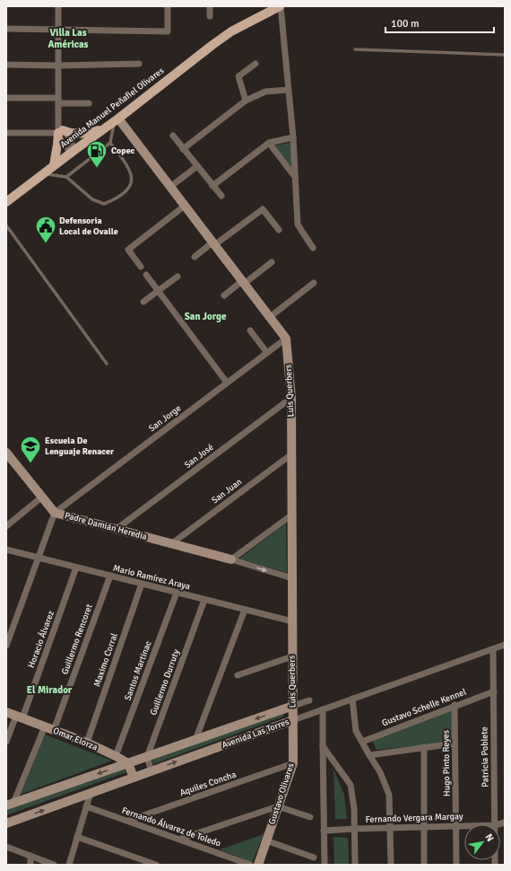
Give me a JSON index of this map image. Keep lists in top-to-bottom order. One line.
{"streets":{"main road":["Avenida Manuel Peñafiel Olivares"],"street":["Luis Querbers","San Jorge","San José","San Juan","Padre Damián Heredia","Mario Ramírez Araya","Horacio Álvarez","Guillermo Rencoret","Maximo Corral","Santos Martinac","Guillermo Durruty","Gustavo Schelle Kennel","Avenida Las Torres","Omar Elorza","Patricia Poblete","Hugo Pinto Reyes","Aquiles Concha","Gustavo Olivares","Fernando Vergara Margay","Fernando Álvarez de Toledo"]},"crossings":[["Luis Querbers","San Jorge"],["Luis Querbers","San José"],["Luis Querbers","San Juan"],["Luis Querbers","Padre Damián Heredia"],["Luis Querbers","Mario Ramírez Araya"],["Luis Querbers","Avenida Las Torres"],["Luis Querbers","Gustavo Olivares"],["San Jorge","Padre Damián Heredia"],["San José","Padre Damián Heredia"],["San Juan","Padre Damián Heredia"],["Mario Ramírez Araya","Horacio Álvarez"],["Mario Ramírez Araya","Guillermo Rencoret"],["Mario Ramírez Araya","Maximo Corral"],["Mario Ramírez Araya","Santos Martinac"],["Mario Ramírez Araya","Guillermo Durruty"],["Horacio Álvarez","Omar Elorza"],["Guillermo Rencoret","Omar Elorza"],["Maximo Corral","Omar Elorza"],["Santos Martinac","Omar Elorza"],["Guillermo Durruty","Avenida Las Torres"],["Gustavo Schelle Kennel","Patricia Poblete"],["Gustavo Schelle Kennel","Hugo Pinto Reyes"],["Avenida Las Torres","Omar Elorza"],["Avenida Las Torres","Patricia Poblete"],["Avenida Las Torres","Gustavo Olivares"],["Hugo Pinto Reyes","Fernando Vergara Margay"],["Aquiles Concha","Gustavo Olivares"],["Aquiles Concha","Fernando Álvarez de Toledo"]],"districts":["Villa Las Américas","San Jorge","El Mirador"],"places":{"fuel station":["Copec"],"public building":["Defensoria Local de Ovalle"],"school or university":["Escuela De Lenguaje Renacer"]},"scale_bar":"100 m","north":"top right"}
